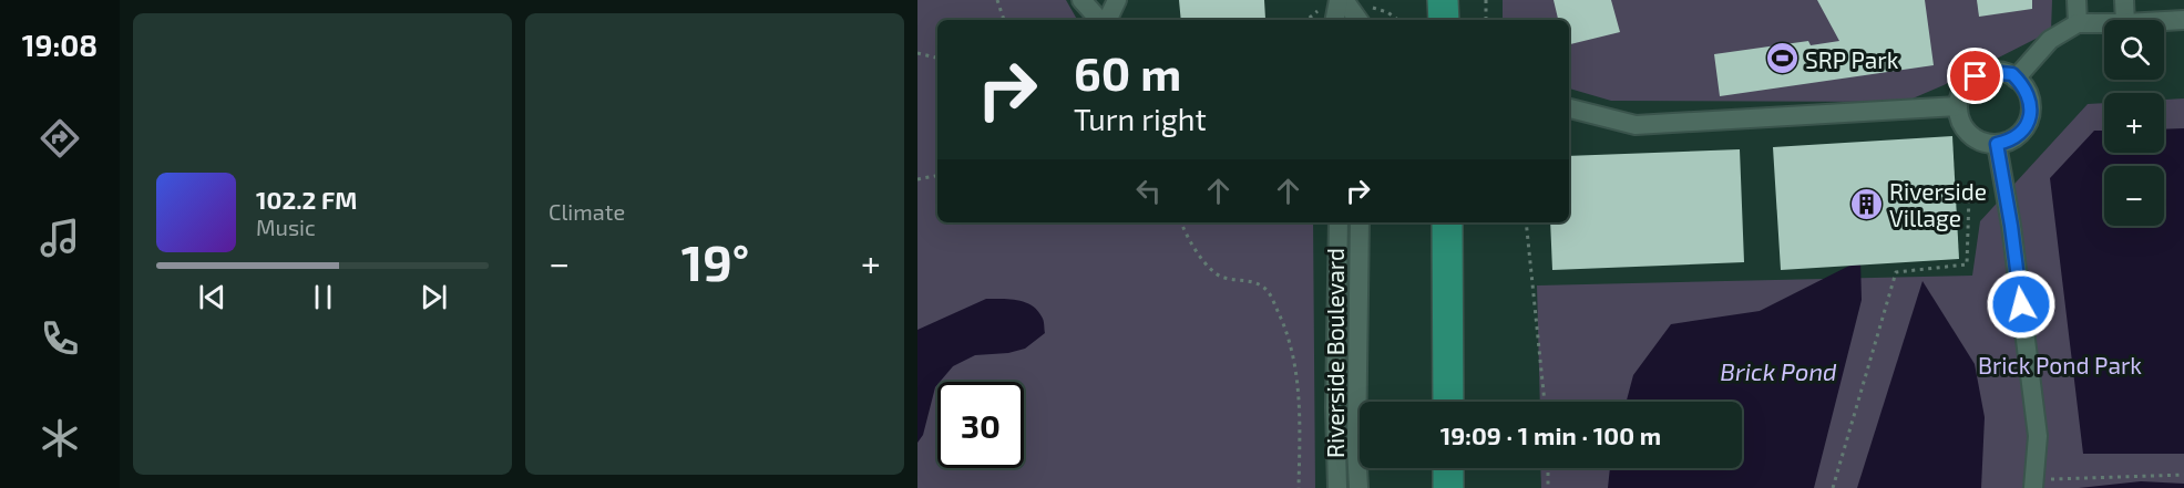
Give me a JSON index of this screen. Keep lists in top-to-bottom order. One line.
{"streets":{"street":["Riverside Boulevard"]},"water":["Brick Pond"],"parks":["Brick Pond Park"],"places":{"sports":["SRP Park"],"building":["Riverside Village"]},"page":{"tabs":"19:08","tile":"Climate","map_buttons":["+","−"],"turn":["60 m","Turn right"],"song":["102.2 FM","Music"],"heat":["−","19°","+"],"limit":"30","trip":"19:09 · 1 min · 100 m"}}
